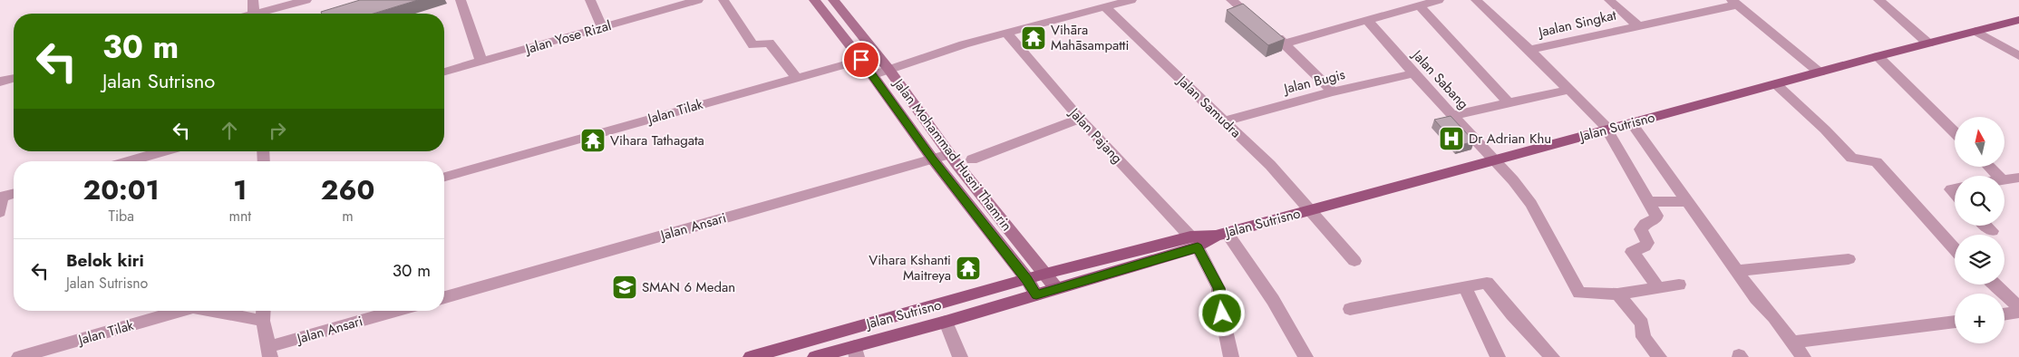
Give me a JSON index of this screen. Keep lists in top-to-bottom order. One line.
{"streets":{"main road":["Jalan Sutrisno","Jalan Mohammad Husni Thamrin"],"street":["Jaalan Singkat","Jalan Yose Rizal","Jalan Sabang","Jalan Bugis","Jalan Samudra","Jalan Tilak","Jalan Pajang","Jalan Ansari"]},"crossings":[["Jalan Sabang","Jalan Bugis"],["Jalan Sabang","Jalan Sutrisno"],["Jalan Bugis","Jalan Samudra"],["Jalan Samudra","Jalan Sutrisno"],["Jalan Tilak","Jalan Mohammad Husni Thamrin"],["Jalan Sutrisno","Jalan Pajang"],["Jalan Sutrisno","Jalan Mohammad Husni Thamrin"],["Jalan Mohammad Husni Thamrin","Jalan Ansari"]],"places":{"temple":["Vihāra Mahāsampatti","Vihara Tathagata","Vihara Kshanti Maitreya"],"hospital":["Dr Adrian Khu"],"school or university":["SMAN 6 Medan"]},"north":"top","page":{"turn":["30 m","Jalan Sutrisno"],"map_buttons":"+","eta":["20:01","Tiba","1","mnt","260","m"],"list":[{"name":"Belok kiri","note":"Jalan Sutrisno","value":"30 m"}]}}
